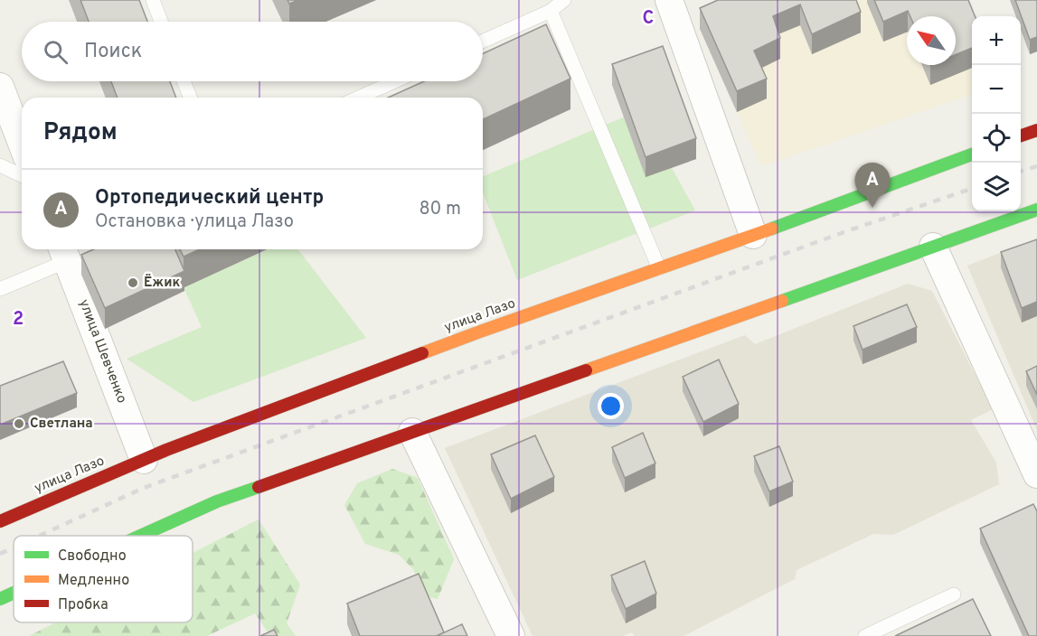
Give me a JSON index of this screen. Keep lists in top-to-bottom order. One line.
{"streets":{"street":["улица Лазо","улица Шевченко"]},"crossings":[["улица Лазо","улица Шевченко"]],"places":["Ёжик","Светлана"],"legend":["Свободно","Медленно","Пробка"],"north":"top left","page":{"map_buttons":["+","−"],"search":"Поиск","heading":"Рядом","pins":"A","list":[{"mark":"A","name":"Ортопедический центр","note":"Остановка · улица Лазо","value":"80 m"}]},"grid":{"columns":["C"],"rows":["2"]}}
